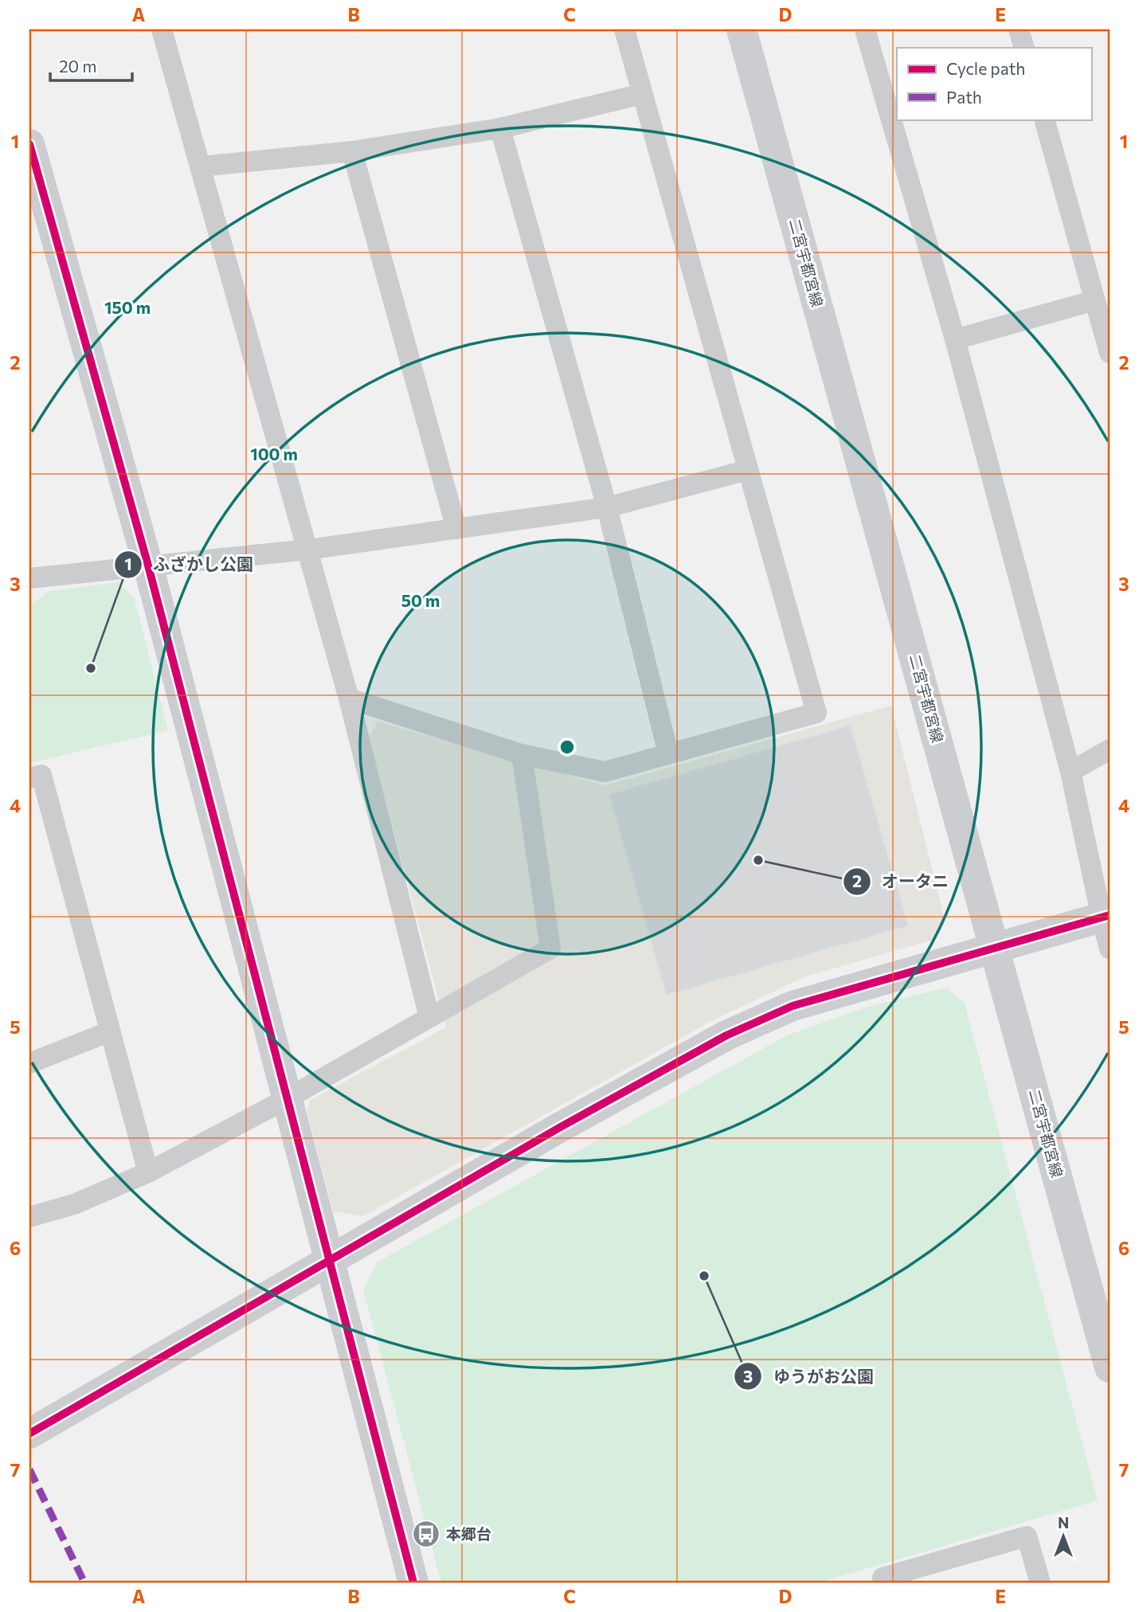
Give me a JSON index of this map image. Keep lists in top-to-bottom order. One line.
{"streets":{"street":["二宮宇都宮線"]},"places":{"other":["ふざかし公園","オータニ","ゆうがお公園"],"bus stop":["本郷台"]},"legend":["Cycle path","Path"],"scale_bar":"20 m","north":"top","grid":{"columns":["A","B","C","D","E"],"rows":["1","2","3","4","5","6","7"]},"rings":["150 m","100 m","50 m"]}
